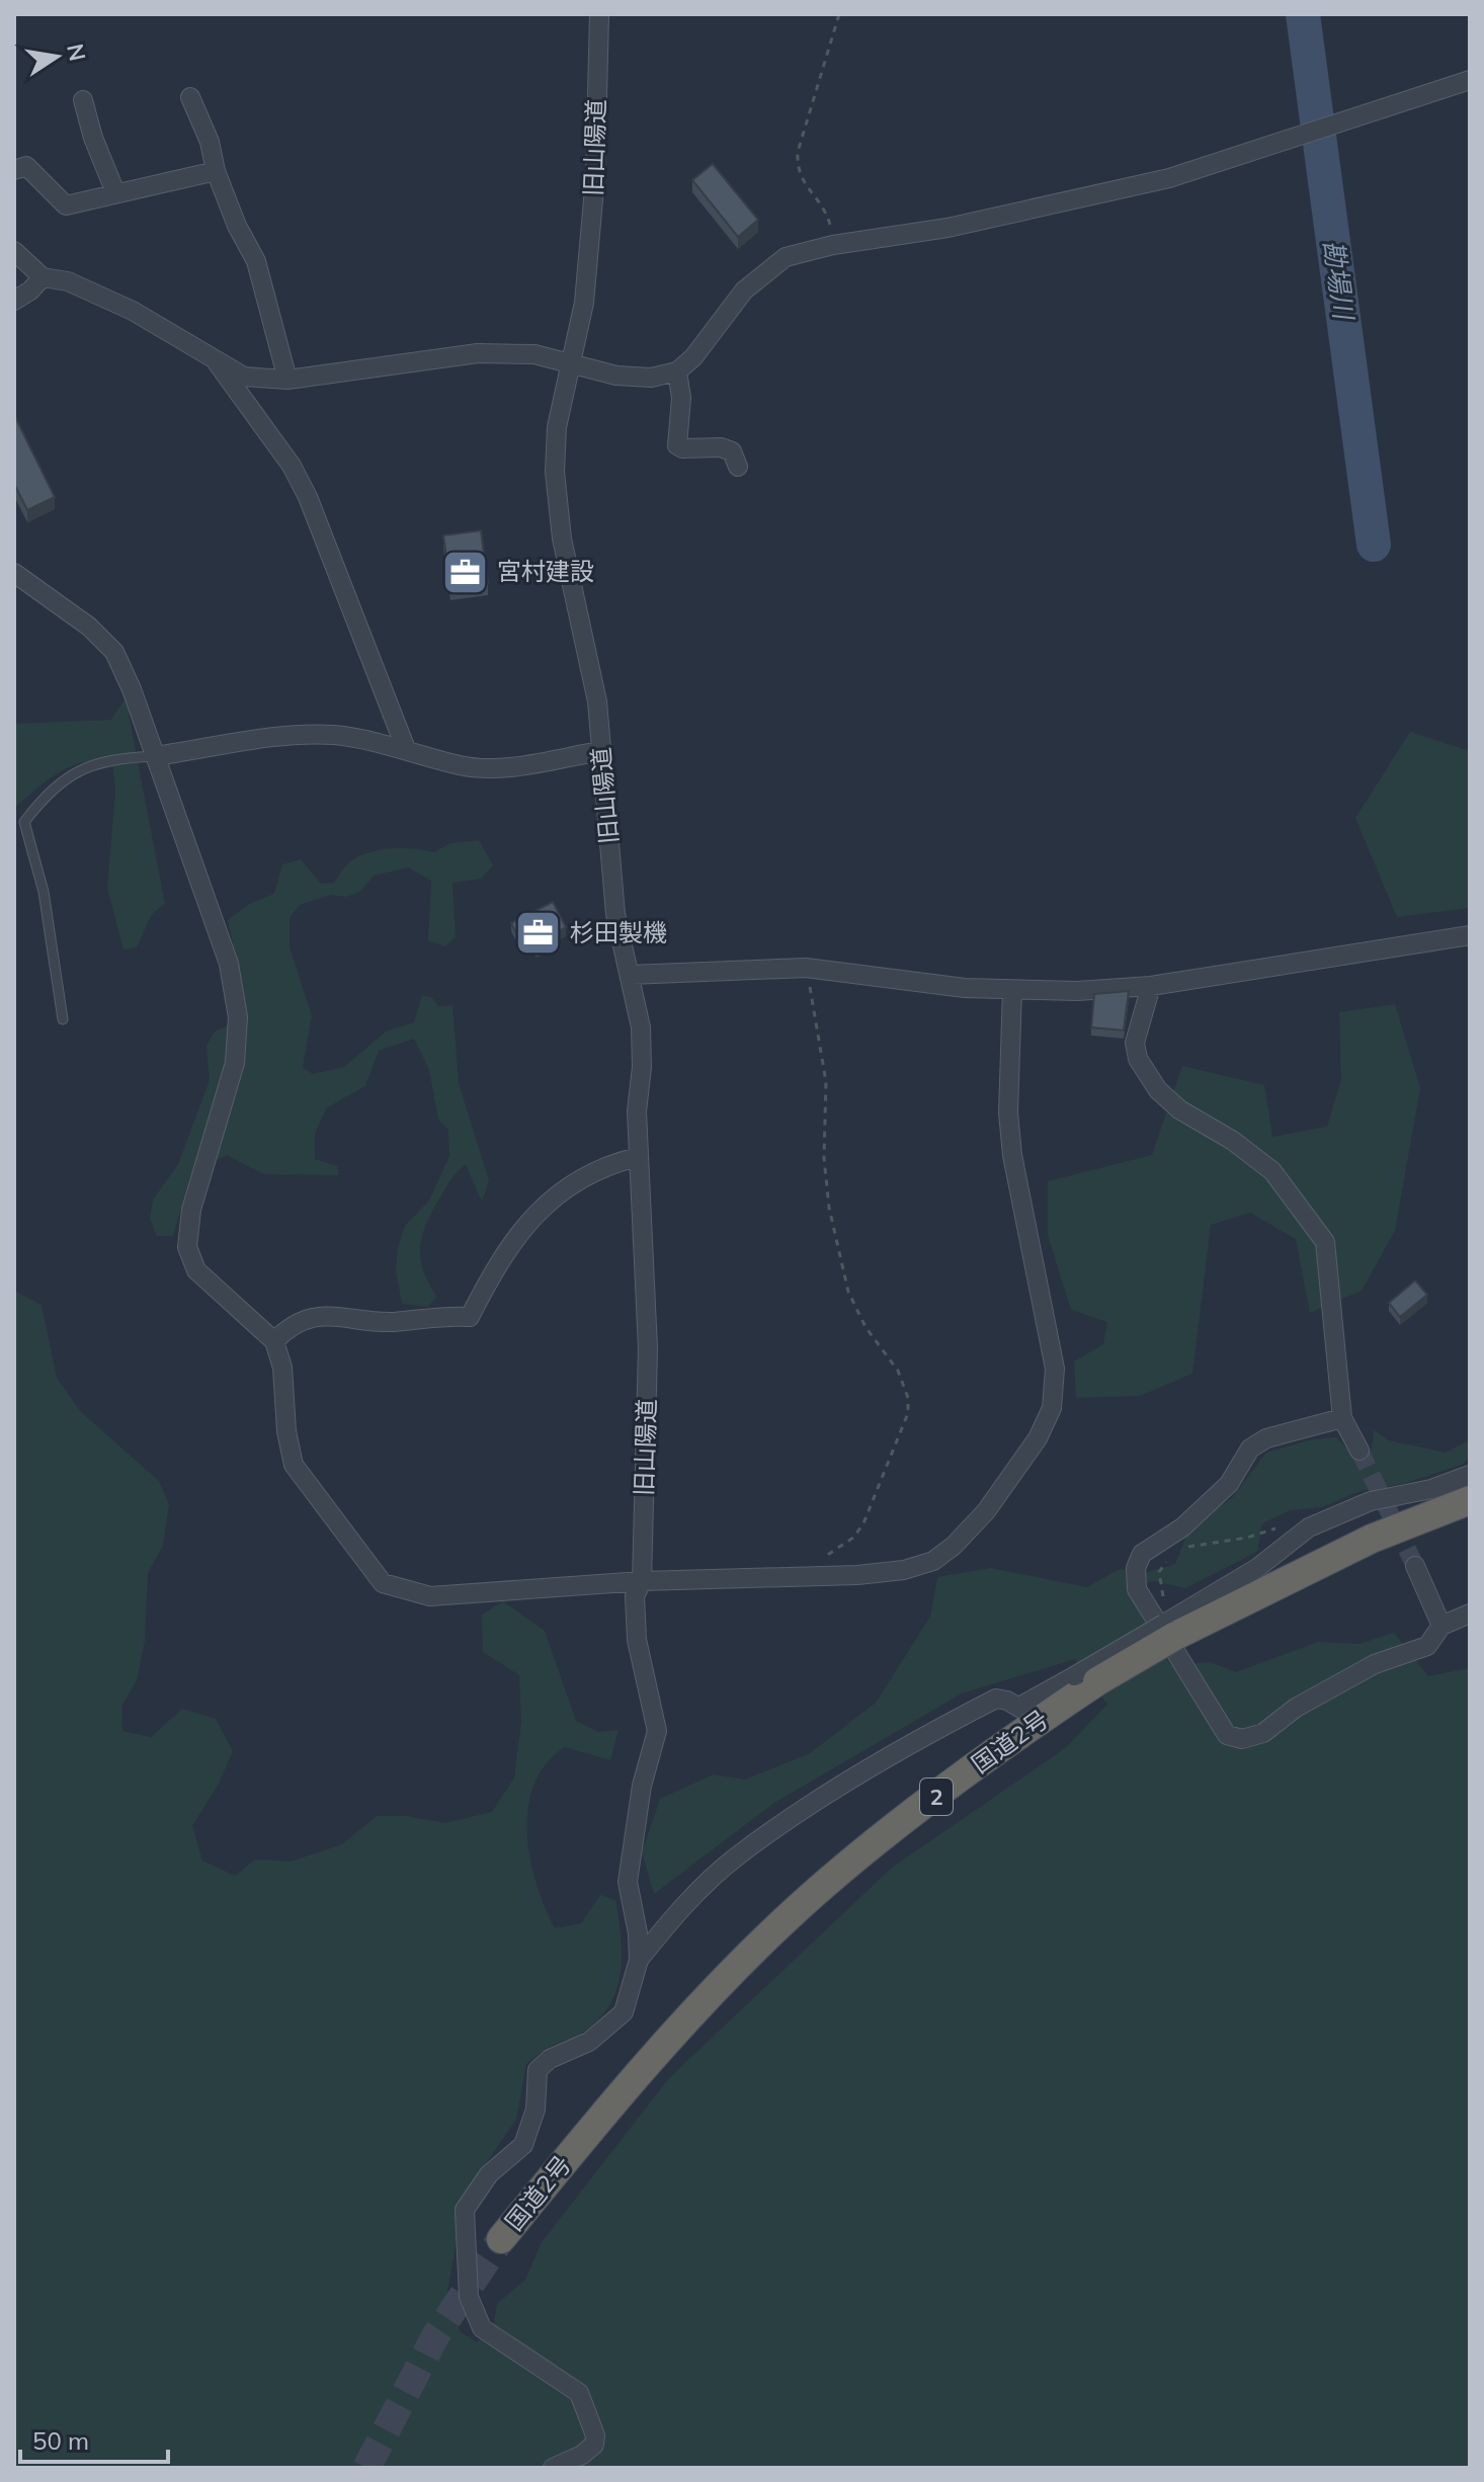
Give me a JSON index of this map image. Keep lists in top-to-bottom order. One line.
{"streets":{"highway":["国道2号","2"],"street":["旧山陽道"]},"water":["勘場川"],"places":{"office":["宮村建設","杉田製機"]},"scale_bar":"50 m","north":"right"}
